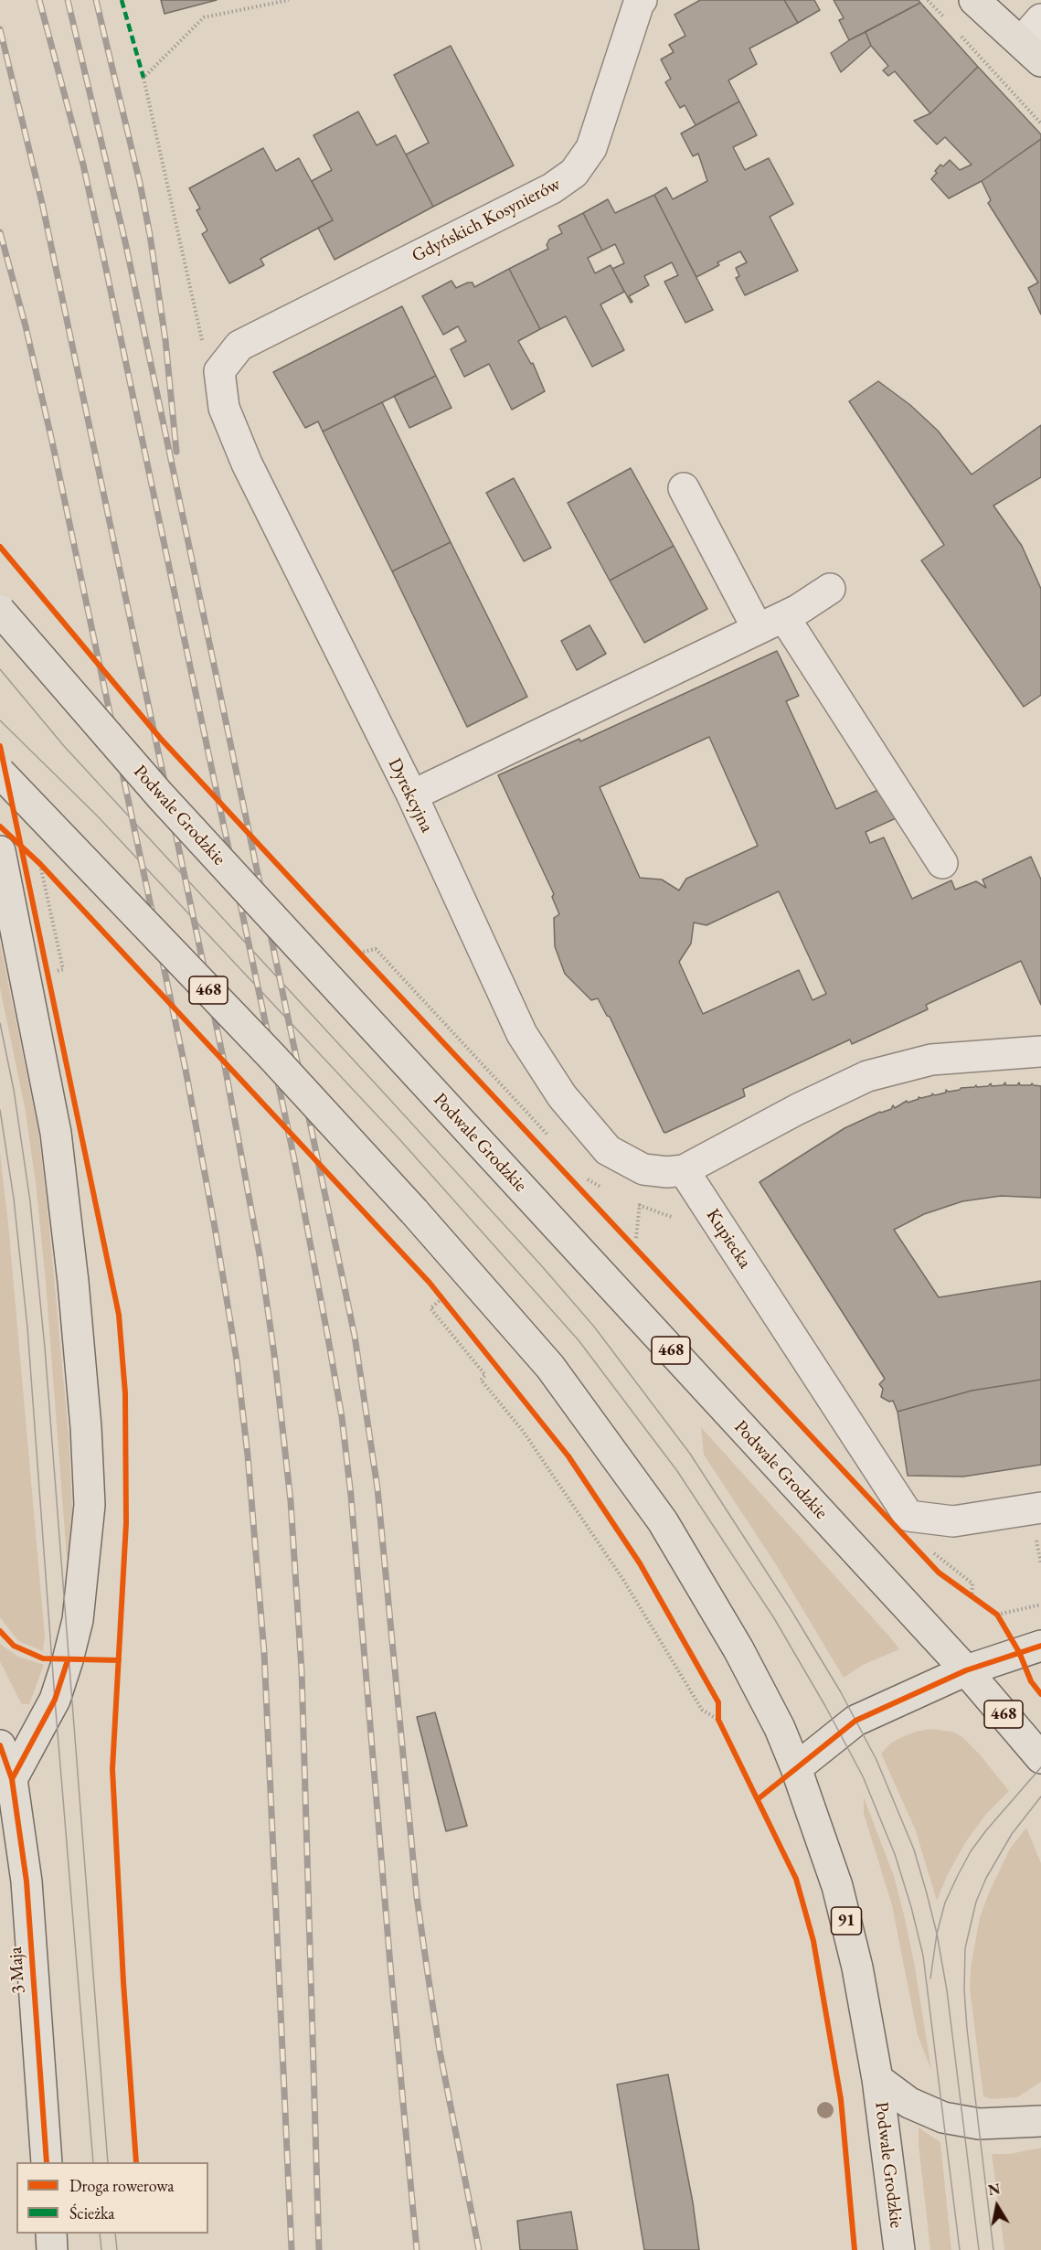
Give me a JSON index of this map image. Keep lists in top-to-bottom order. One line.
{"streets":{"main road":["Podwale Grodzkie","468","91","3 Maja"],"street":["Gdyńskich Kosynierów","Dyrekcyjna","Kupiecka"]},"crossings":[["Gdyńskich Kosynierów","Dyrekcyjna"],["Dyrekcyjna","Kupiecka"]],"legend":["Droga rowerowa","Ścieżka"],"north":"top"}
